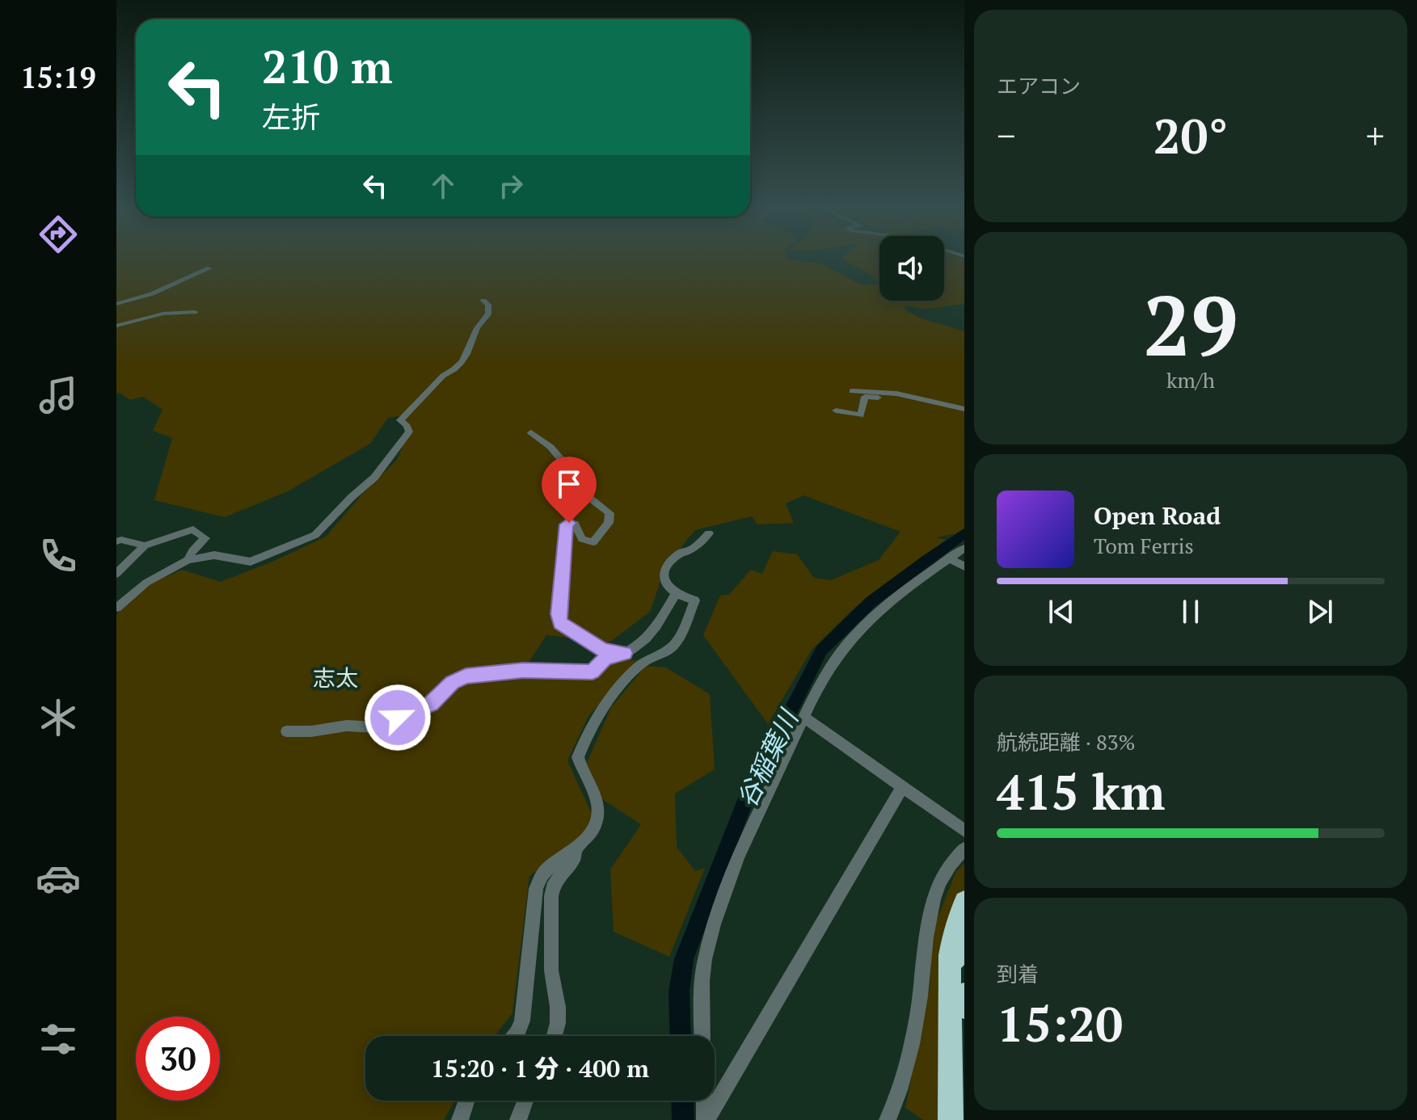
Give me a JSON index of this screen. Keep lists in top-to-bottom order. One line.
{"districts":["志太"],"water":["谷稲葉川"],"page":{"tabs":"15:19","tile":["エアコン",["29","km/h"],["航続距離 · 83%","415 km"],["到着","15:20"]],"turn":["210 m","左折"],"heat":["−","20°","+"],"song":["Open Road","Tom Ferris"],"limit":"30","trip":"15:20 · 1 分 · 400 m"}}
